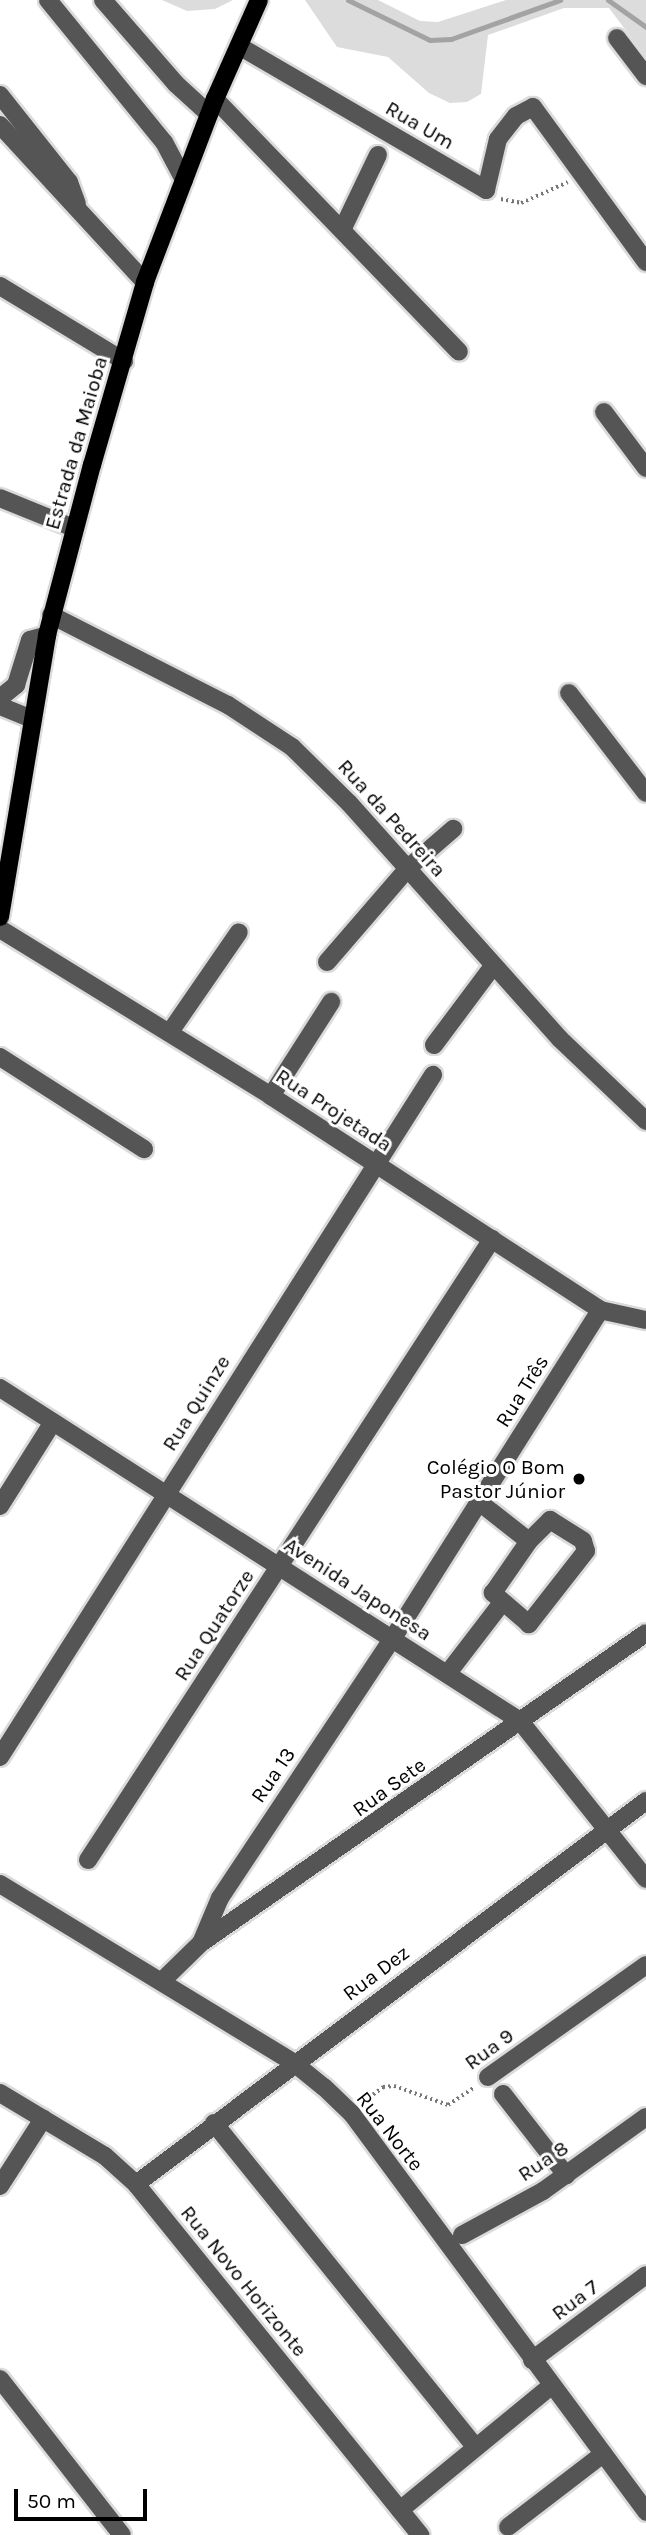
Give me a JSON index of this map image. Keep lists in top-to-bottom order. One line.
{"streets":{"main road":["Estrada da Maioba"],"street":["Rua Um","Rua da Pedreira","Rua Projetada","Rua Três","Rua Quinze","Avenida Japonesa","Rua Quatorze","Rua 13","Rua Sete","Rua Dez","Rua 9","Rua Norte","Rua 8","Rua Novo Horizonte","Rua 7"]},"crossings":[["Rua Um","Estrada da Maioba"],["Estrada da Maioba","Rua da Pedreira"],["Rua Projetada","Rua Três"],["Rua Projetada","Rua Quinze"],["Rua Projetada","Rua Quatorze"],["Rua Três","Avenida Japonesa"],["Rua Três","Rua 13"],["Rua Quinze","Avenida Japonesa"],["Avenida Japonesa","Rua Quatorze"],["Avenida Japonesa","Rua 13"],["Avenida Japonesa","Rua Sete"],["Avenida Japonesa","Rua Dez"],["Rua 13","Rua Sete"],["Rua Sete","Rua Norte"],["Rua Dez","Rua Norte"],["Rua Dez","Rua Novo Horizonte"],["Rua 9","Rua Norte"],["Rua Norte","Rua 7"]],"places":["Colégio O Bom Pastor Júnior"],"scale_bar":"50 m"}
